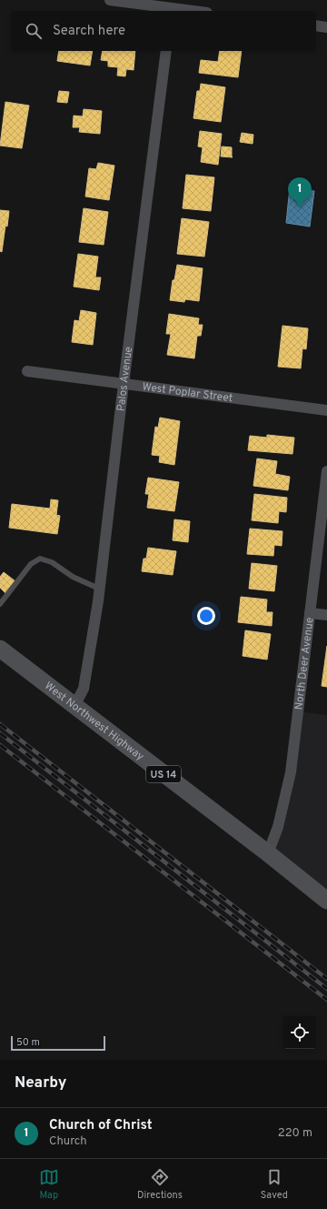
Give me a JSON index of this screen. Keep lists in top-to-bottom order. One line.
{"streets":{"main road":["West Northwest Highway","US 14"],"street":["Palos Avenue","West Poplar Street","North Deer Avenue"]},"crossings":[["Palos Avenue","West Poplar Street"],["Palos Avenue","West Northwest Highway"],["North Deer Avenue","West Northwest Highway"]],"scale_bar":"50 m","page":{"search":"Search here","pins":"1","scale":"50 m","heading":"Nearby","list":[{"mark":"1","name":"Church of Christ","note":"Church","value":"220 m"}],"nav":["Map","Directions","Saved"]}}
